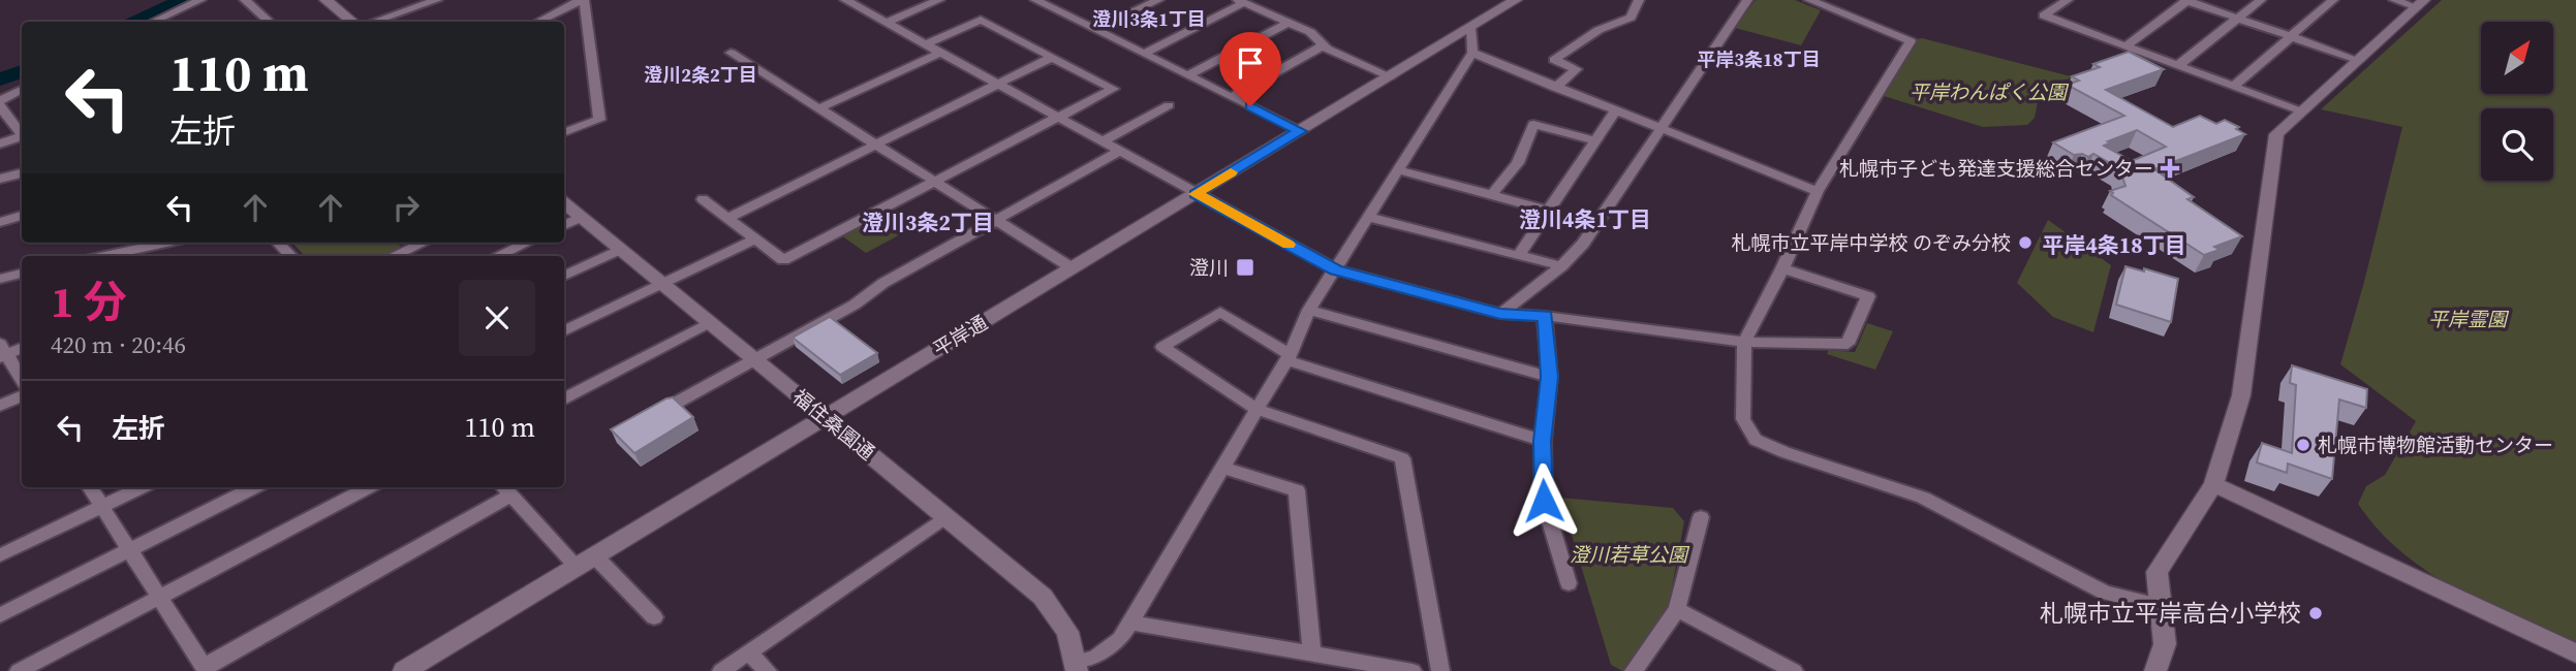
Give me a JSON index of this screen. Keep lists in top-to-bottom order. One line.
{"streets":{"street":["平岸通","福住桑園通"]},"crossings":[["平岸通","福住桑園通"]],"districts":["澄川3条1丁目","平岸3条18丁目","澄川2条2丁目","澄川4条1丁目","澄川3条2丁目","平岸4条18丁目"],"parks":["平岸わんぱく公園","平岸霊園","澄川若草公園"],"places":{"health":["札幌市子ども発達支援総合センター"],"other":["札幌市立平岸中学校 のぞみ分校","札幌市博物館活動センター","札幌市立平岸高台小学校"],"transit":["澄川"]},"north":"top right","page":{"turn":["110 m","左折"],"heading":["1 分","420 m · 20:46"],"list":[{"name":"左折","value":"110 m"}]}}
